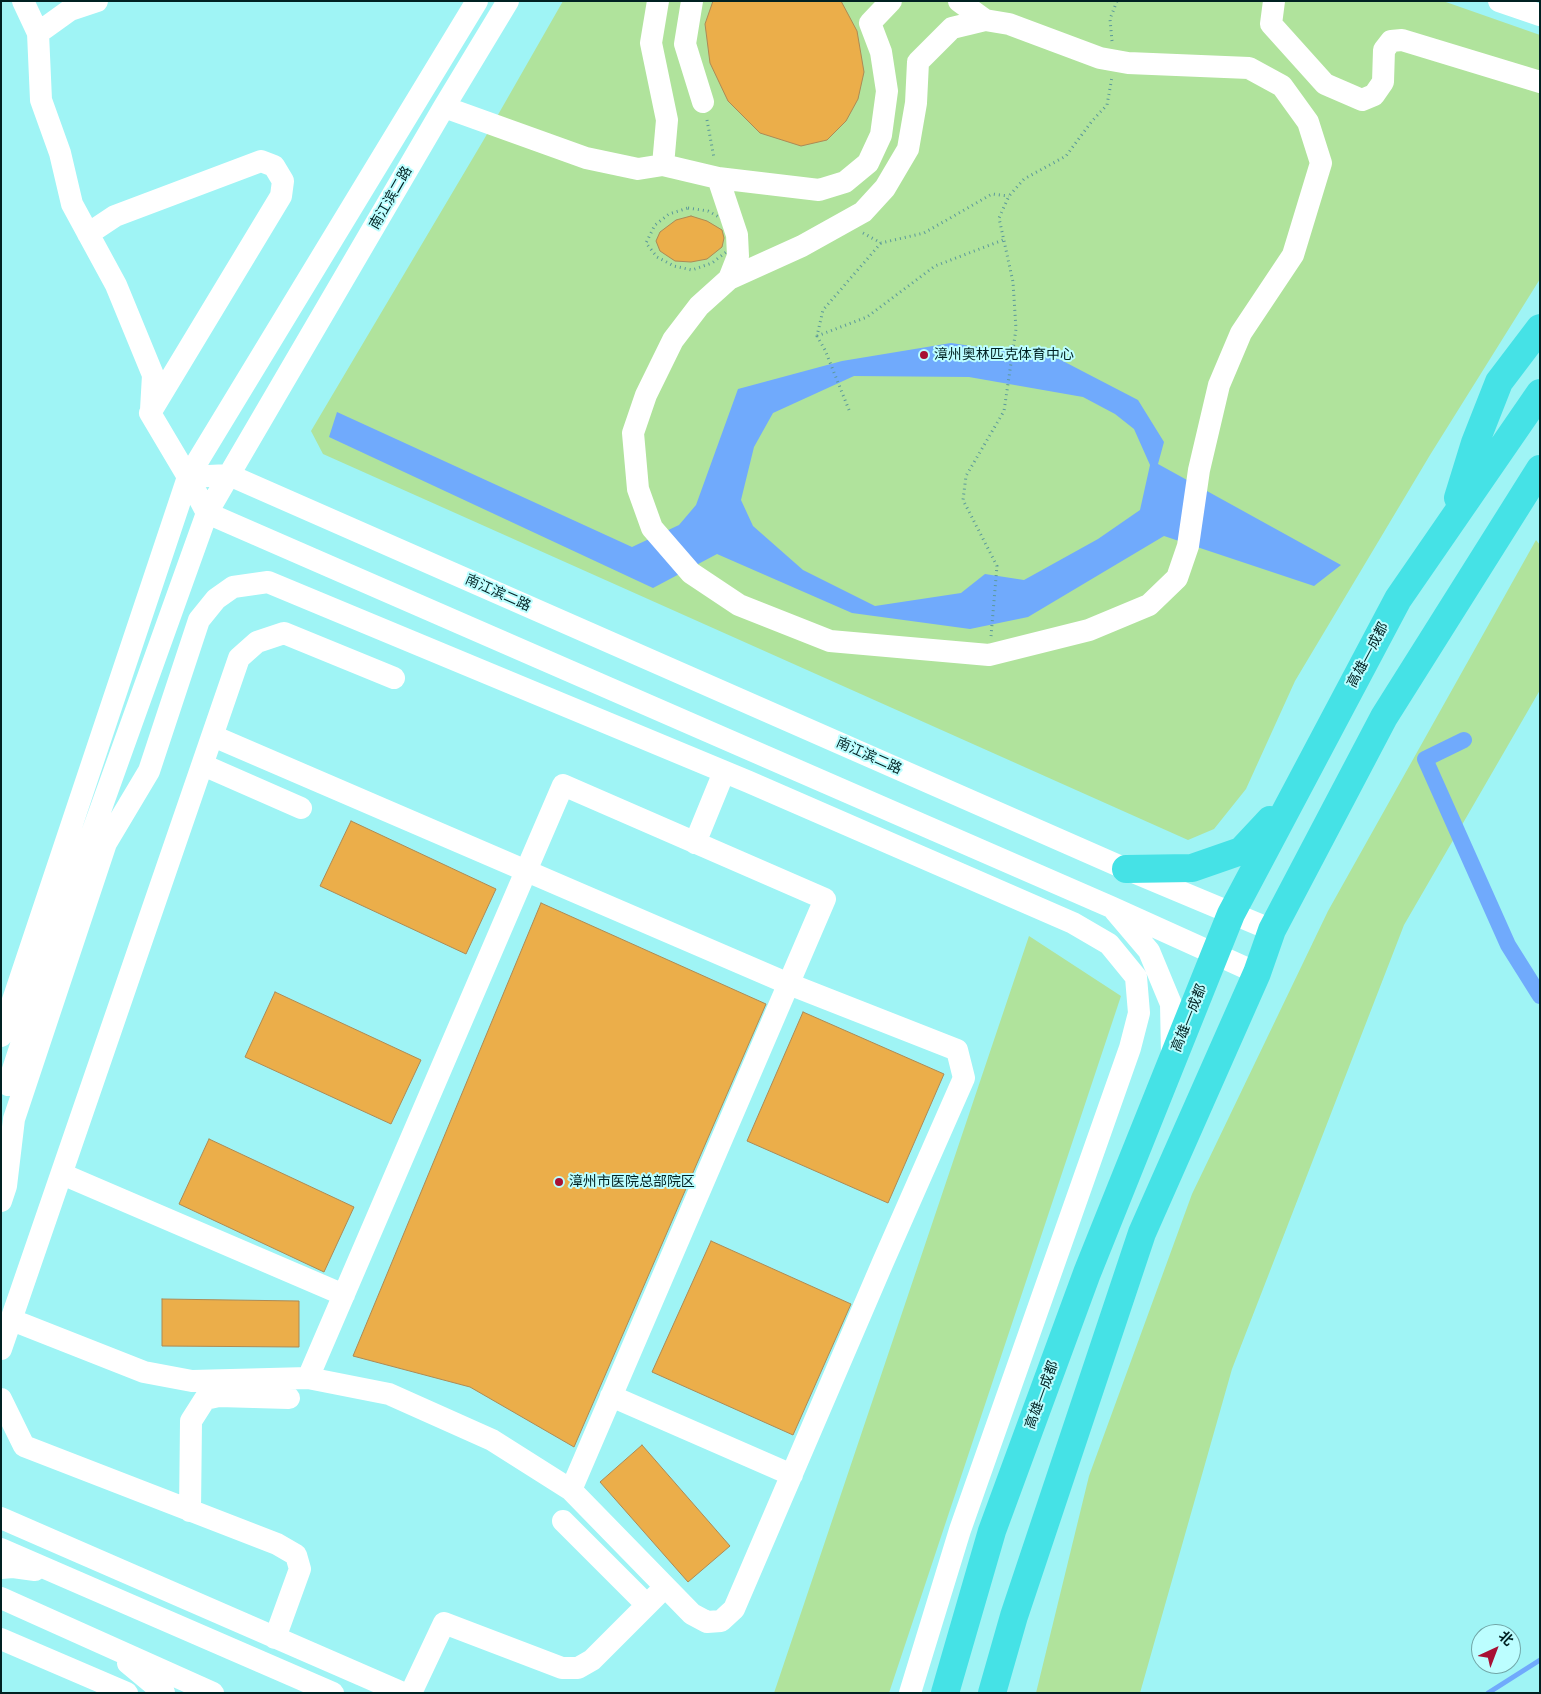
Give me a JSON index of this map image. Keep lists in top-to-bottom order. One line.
{"streets":{"highway":["高雄—成都"],"street":["南江滨二路"]},"crossings":[["南江滨二路","高雄—成都"]],"places":["漳州奥林匹克体育中心","漳州市医院总部院区"],"north":"top right"}
